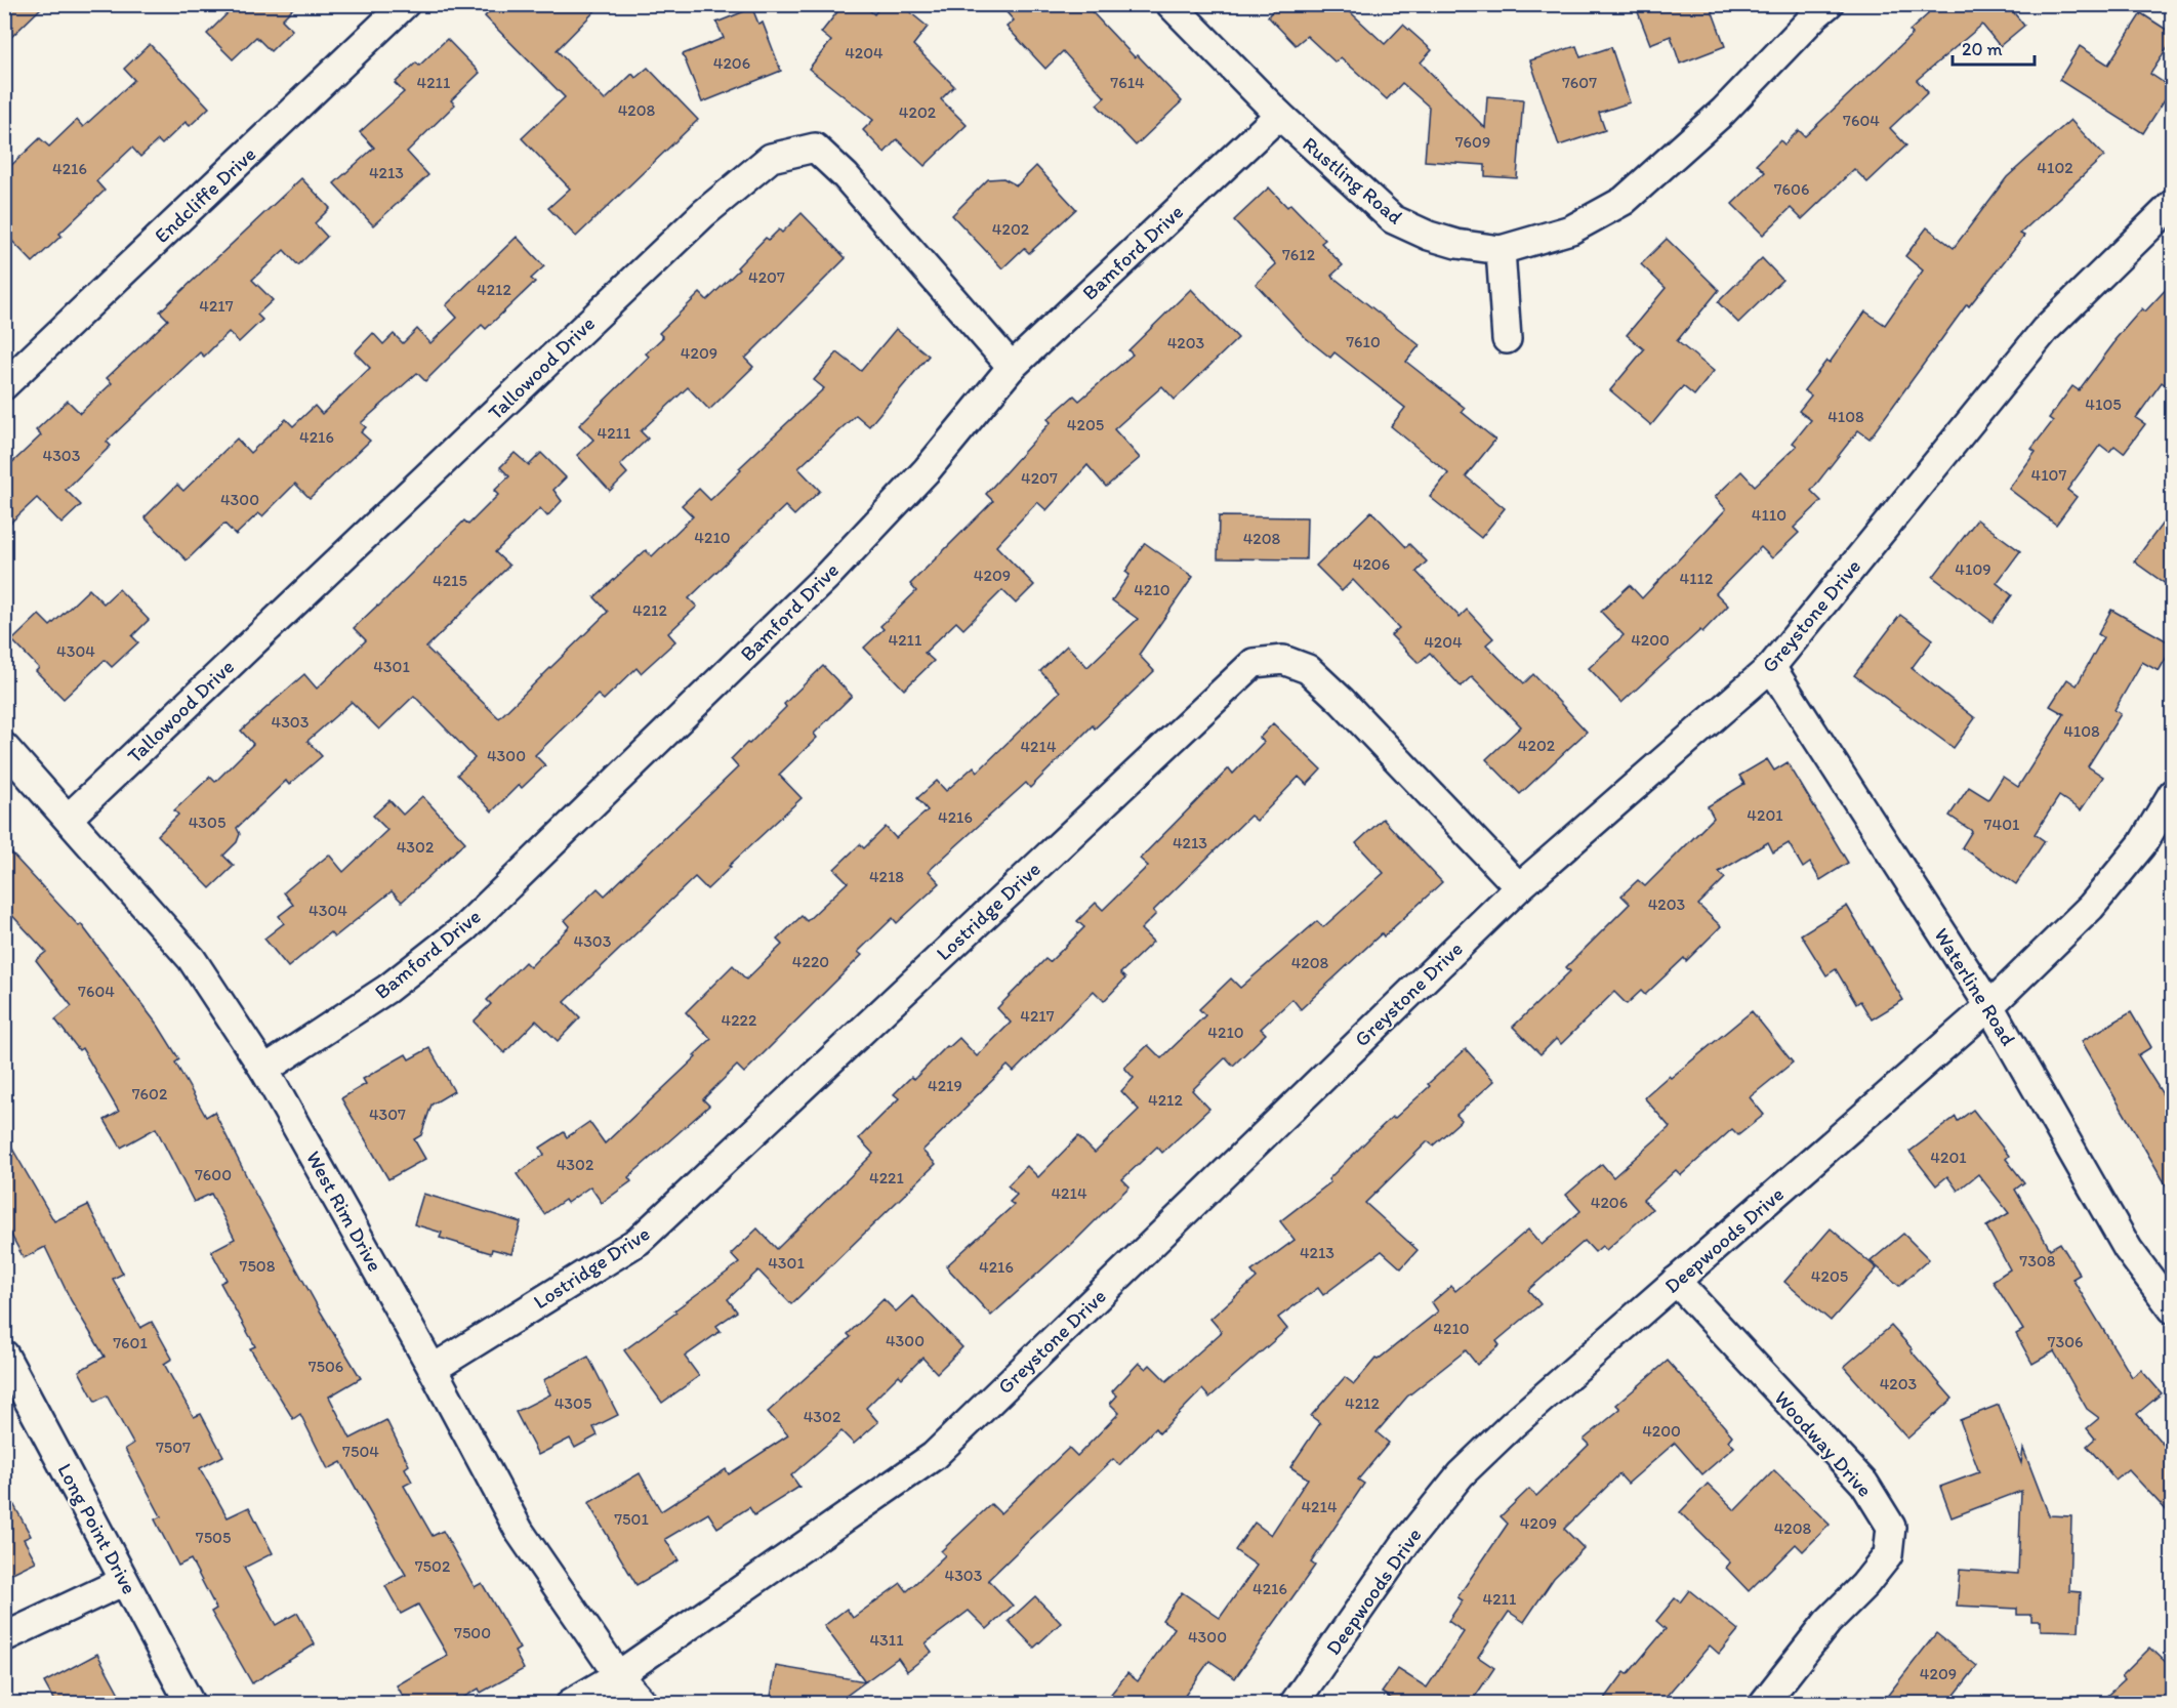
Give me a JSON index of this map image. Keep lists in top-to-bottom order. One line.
{"streets":{"street":["Rustling Road","Endcliffe Drive","Bamford Drive","Tallowood Drive","Greystone Drive","Lostridge Drive","Waterline Road","West Rim Drive","Deepwoods Drive","Woodway Drive","Long Point Drive"]},"crossings":[["Rustling Road","Bamford Drive"],["Bamford Drive","Tallowood Drive"],["Bamford Drive","West Rim Drive"],["Tallowood Drive","West Rim Drive"],["Greystone Drive","Lostridge Drive"],["Greystone Drive","Waterline Road"],["Greystone Drive","West Rim Drive"],["Lostridge Drive","West Rim Drive"],["Waterline Road","Deepwoods Drive"],["Deepwoods Drive","Woodway Drive"]],"house_numbers":["4204","4206","4211","7614","7607","4208","4202","7604","7609","4102","4216","4213","7606","4202","7612","4207","4212","4217","7610","4203","4209","4105","4108","4205","4211","4216","4303","4107","4207","4300","4110","4210","4208","4206","4109","4209","4112","4215","4210","4212","4211","4200","4204","4304","4301","4303","4108","4202","4214","4300","4201","4216","4305","7401","4213","4302","4218","4203","4304","4303","4220","4208","7604","4217","4222","4210","4219","7602","4212","4307","4201","4302","7600","4221","4214","4206","4213","7308","4301","7508","4216","4205","4210","4300","7306","7601","7506","4203","4305","4212","4302","4200","7507","7504","4214","7501","4209","4208","7505","7502","4303","4216","4211","7500","4300","4311","4209"],"scale_bar":"20 m"}
